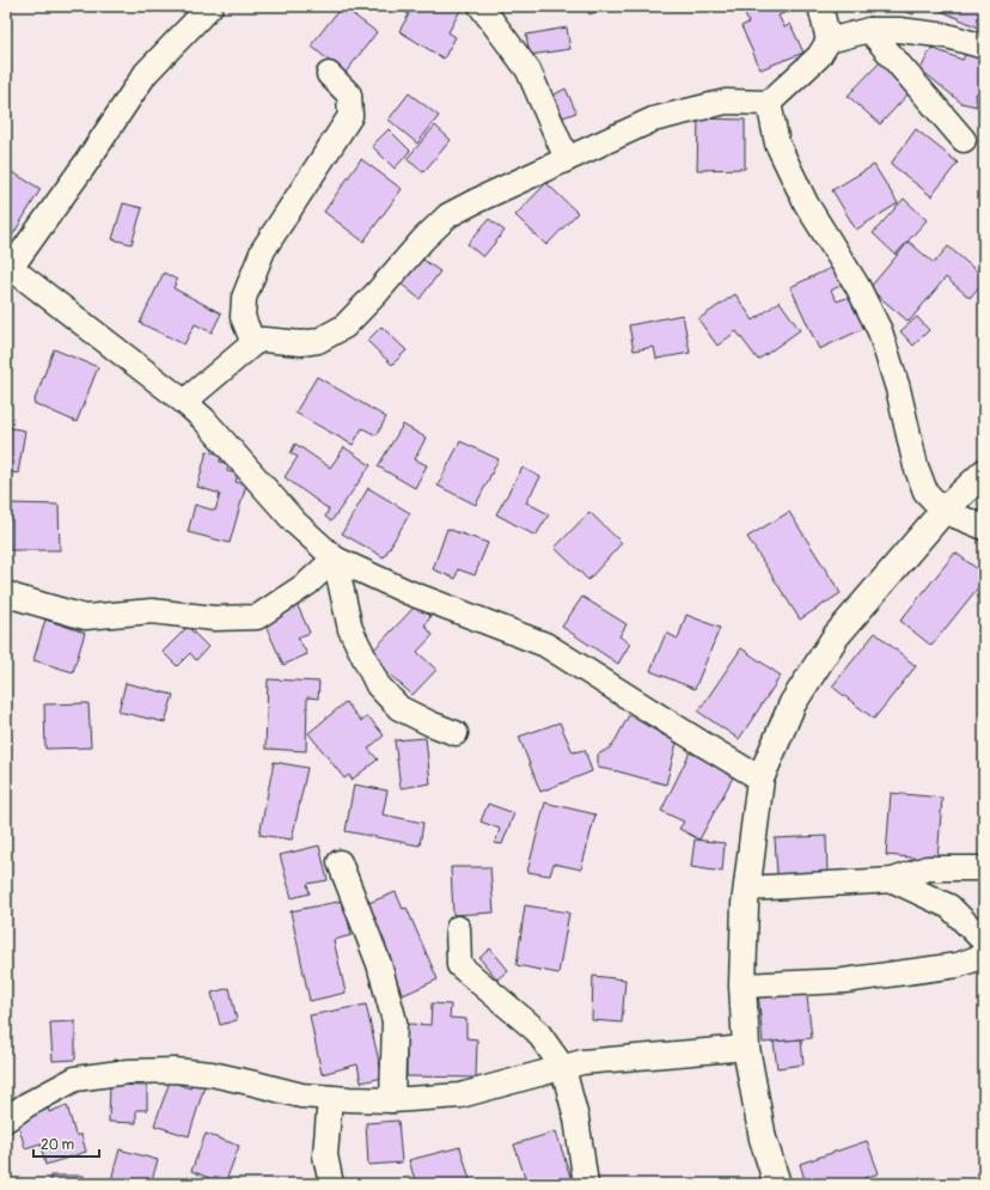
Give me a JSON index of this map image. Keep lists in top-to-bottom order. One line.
{"scale_bar":"20 m"}
